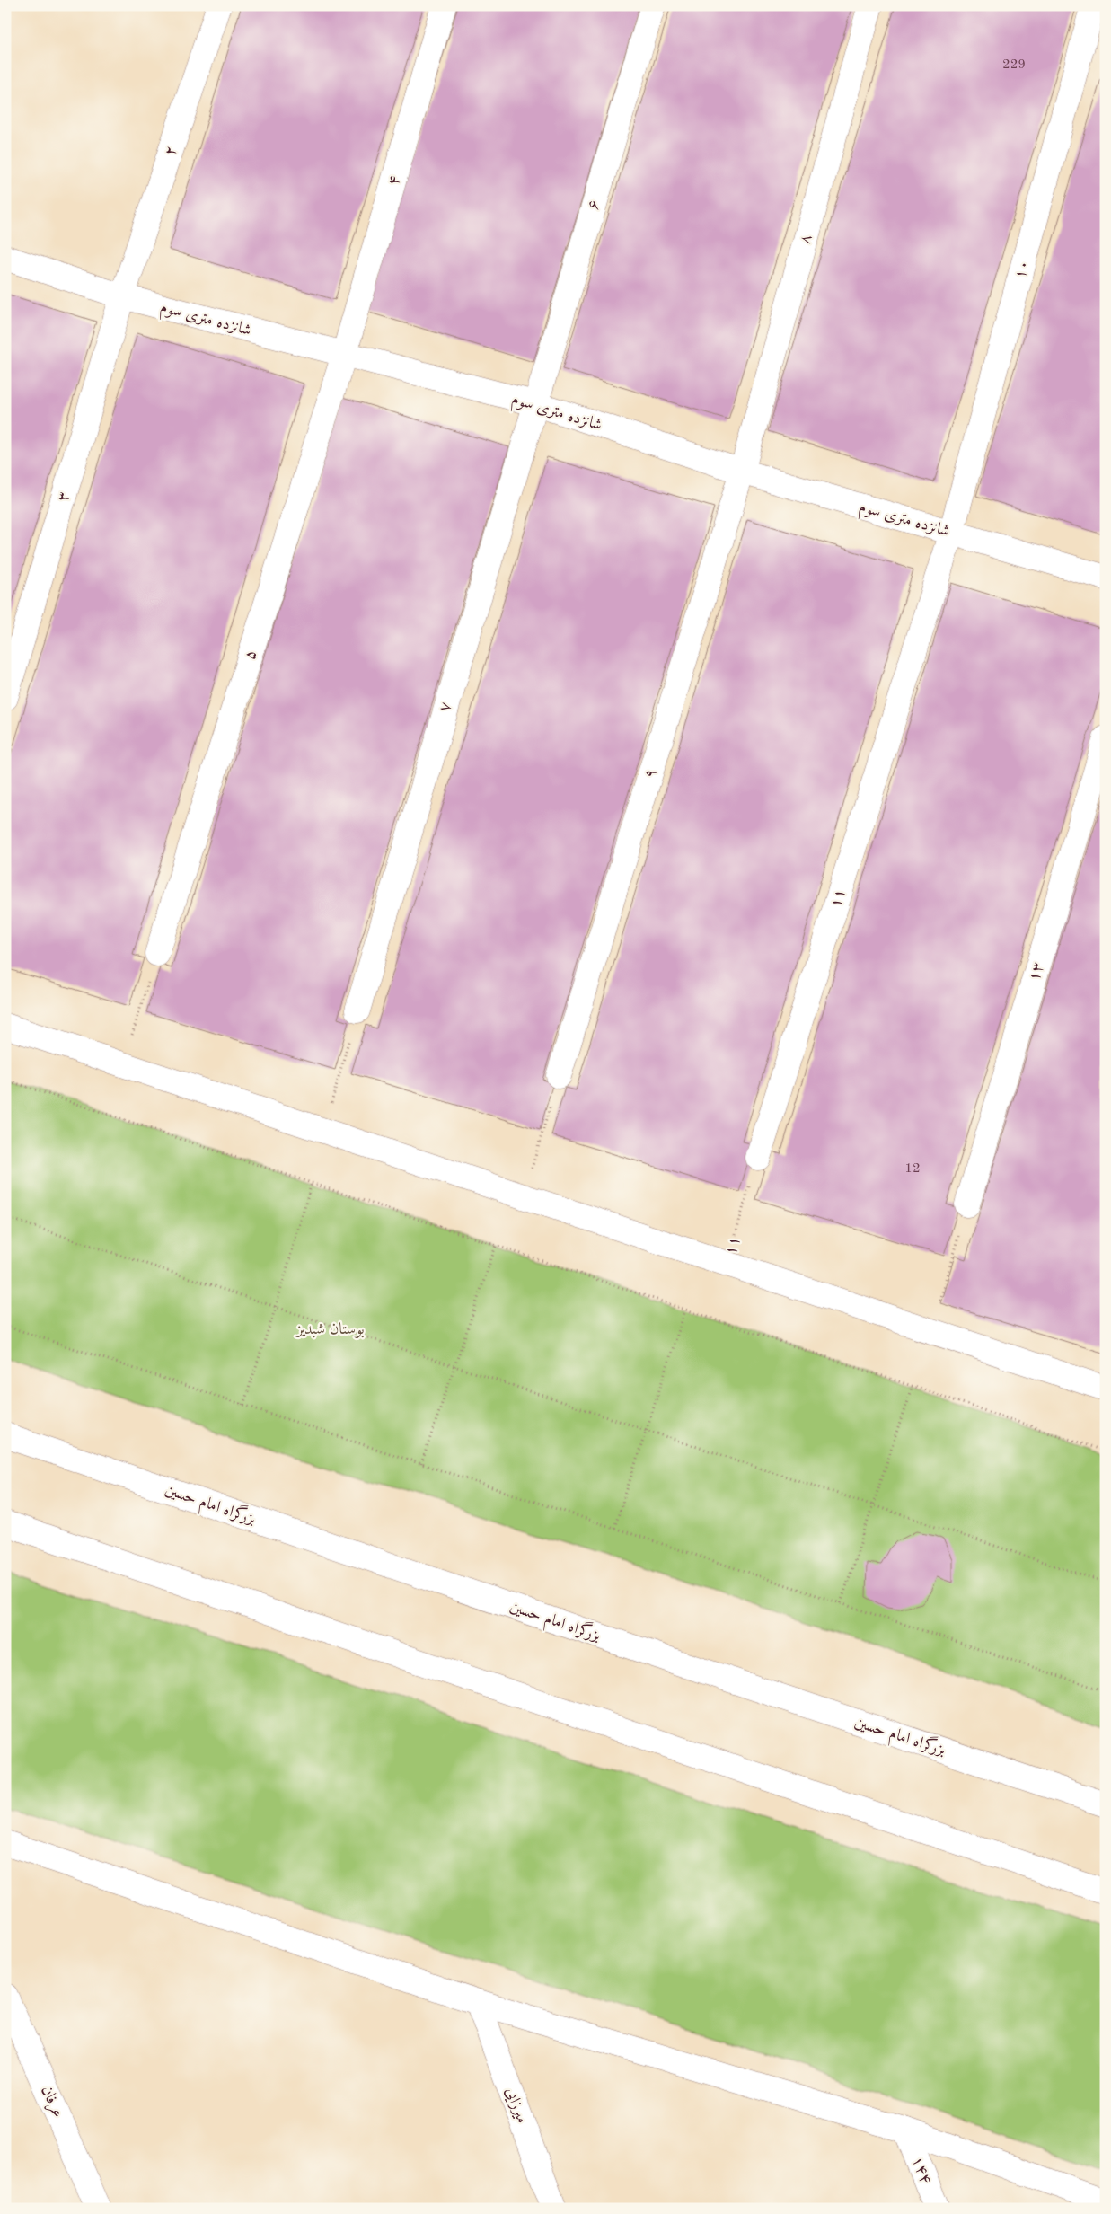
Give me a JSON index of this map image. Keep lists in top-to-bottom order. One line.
{"streets":{"main road":["۲","۴","۶","۸","۱۰","شانزده متری سوم","۳","۵","۷","۹","۱۱","۱۳","بزرگراه امام حسین","عرفان","میرزایی","۱۴۴"]},"crossings":[["۲","شانزده متری سوم"],["۲","۳"],["۴","شانزده متری سوم"],["۴","۵"],["۶","شانزده متری سوم"],["۶","۷"],["۸","شانزده متری سوم"],["۸","۹"],["۱۰","شانزده متری سوم"],["۱۰","۱۱"],["شانزده متری سوم","۳"],["شانزده متری سوم","۵"],["شانزده متری سوم","۷"],["شانزده متری سوم","۹"],["شانزده متری سوم","۱۱"]],"parks":["بوستان شبدیز"],"house_numbers":["229","12"]}
